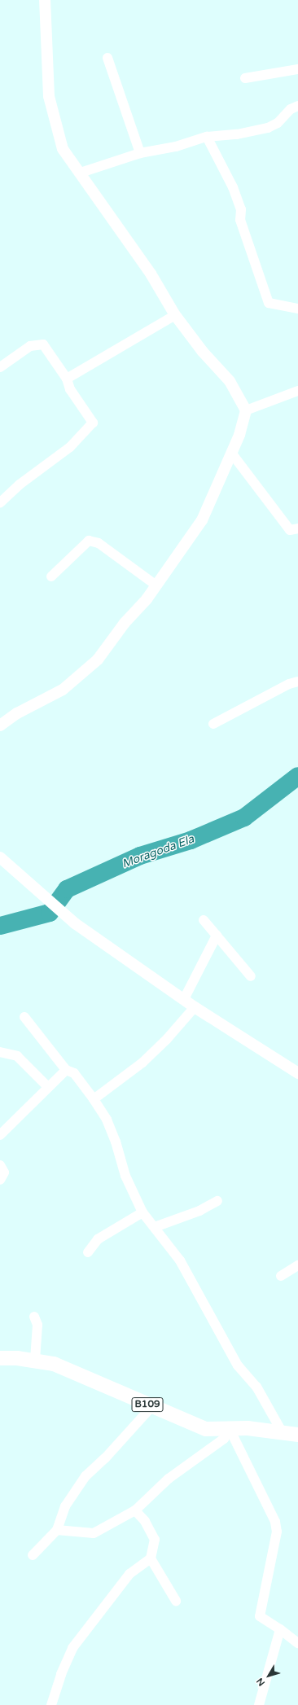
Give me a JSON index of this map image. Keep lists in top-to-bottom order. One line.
{"streets":{"main road":["B109"]},"water":["Moragoda Ela"],"north":"bottom left"}
